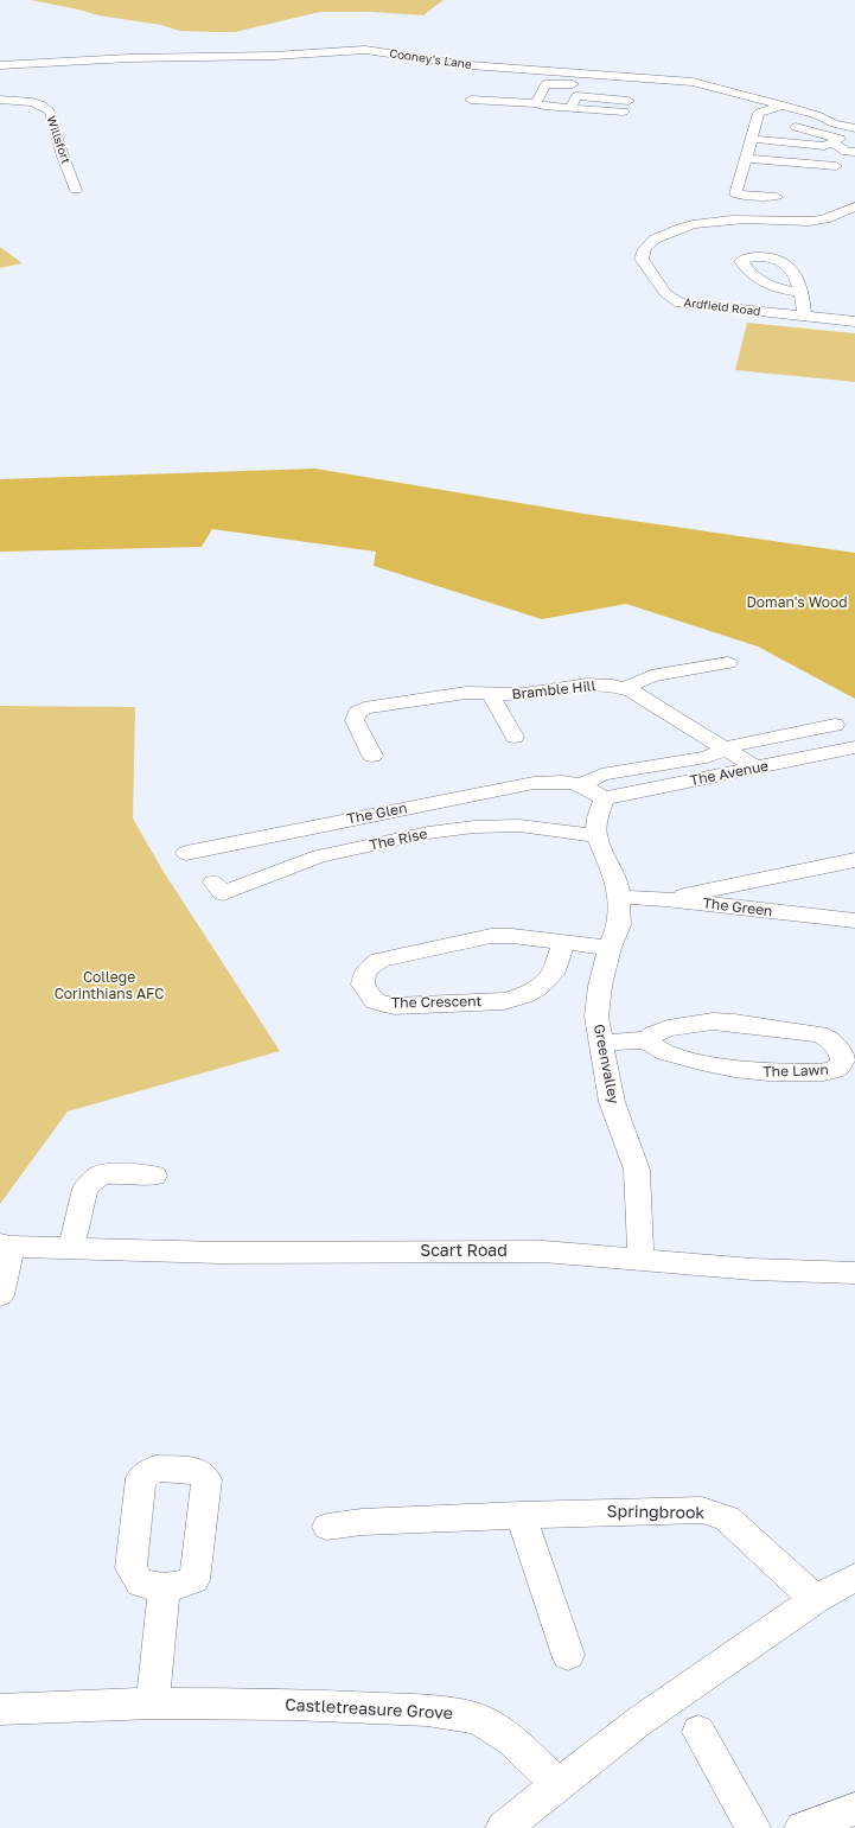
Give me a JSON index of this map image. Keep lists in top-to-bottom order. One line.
{"streets":{"street":["Cooney's Lane","Willsfort","Ardfield Road","Bramble Hill","The Avenue","The Glen","The Rise","The Green","The Crescent","Greenvalley","The Lawn","Scart Road","Springbrook","Castletreasure Grove"]},"crossings":[["Bramble Hill","The Avenue"],["The Rise","Greenvalley"],["The Green","Greenvalley"],["The Crescent","Greenvalley"],["Greenvalley","The Lawn"],["Greenvalley","Scart Road"]],"parks":["Doman's Wood","College Corinthians AFC"]}
